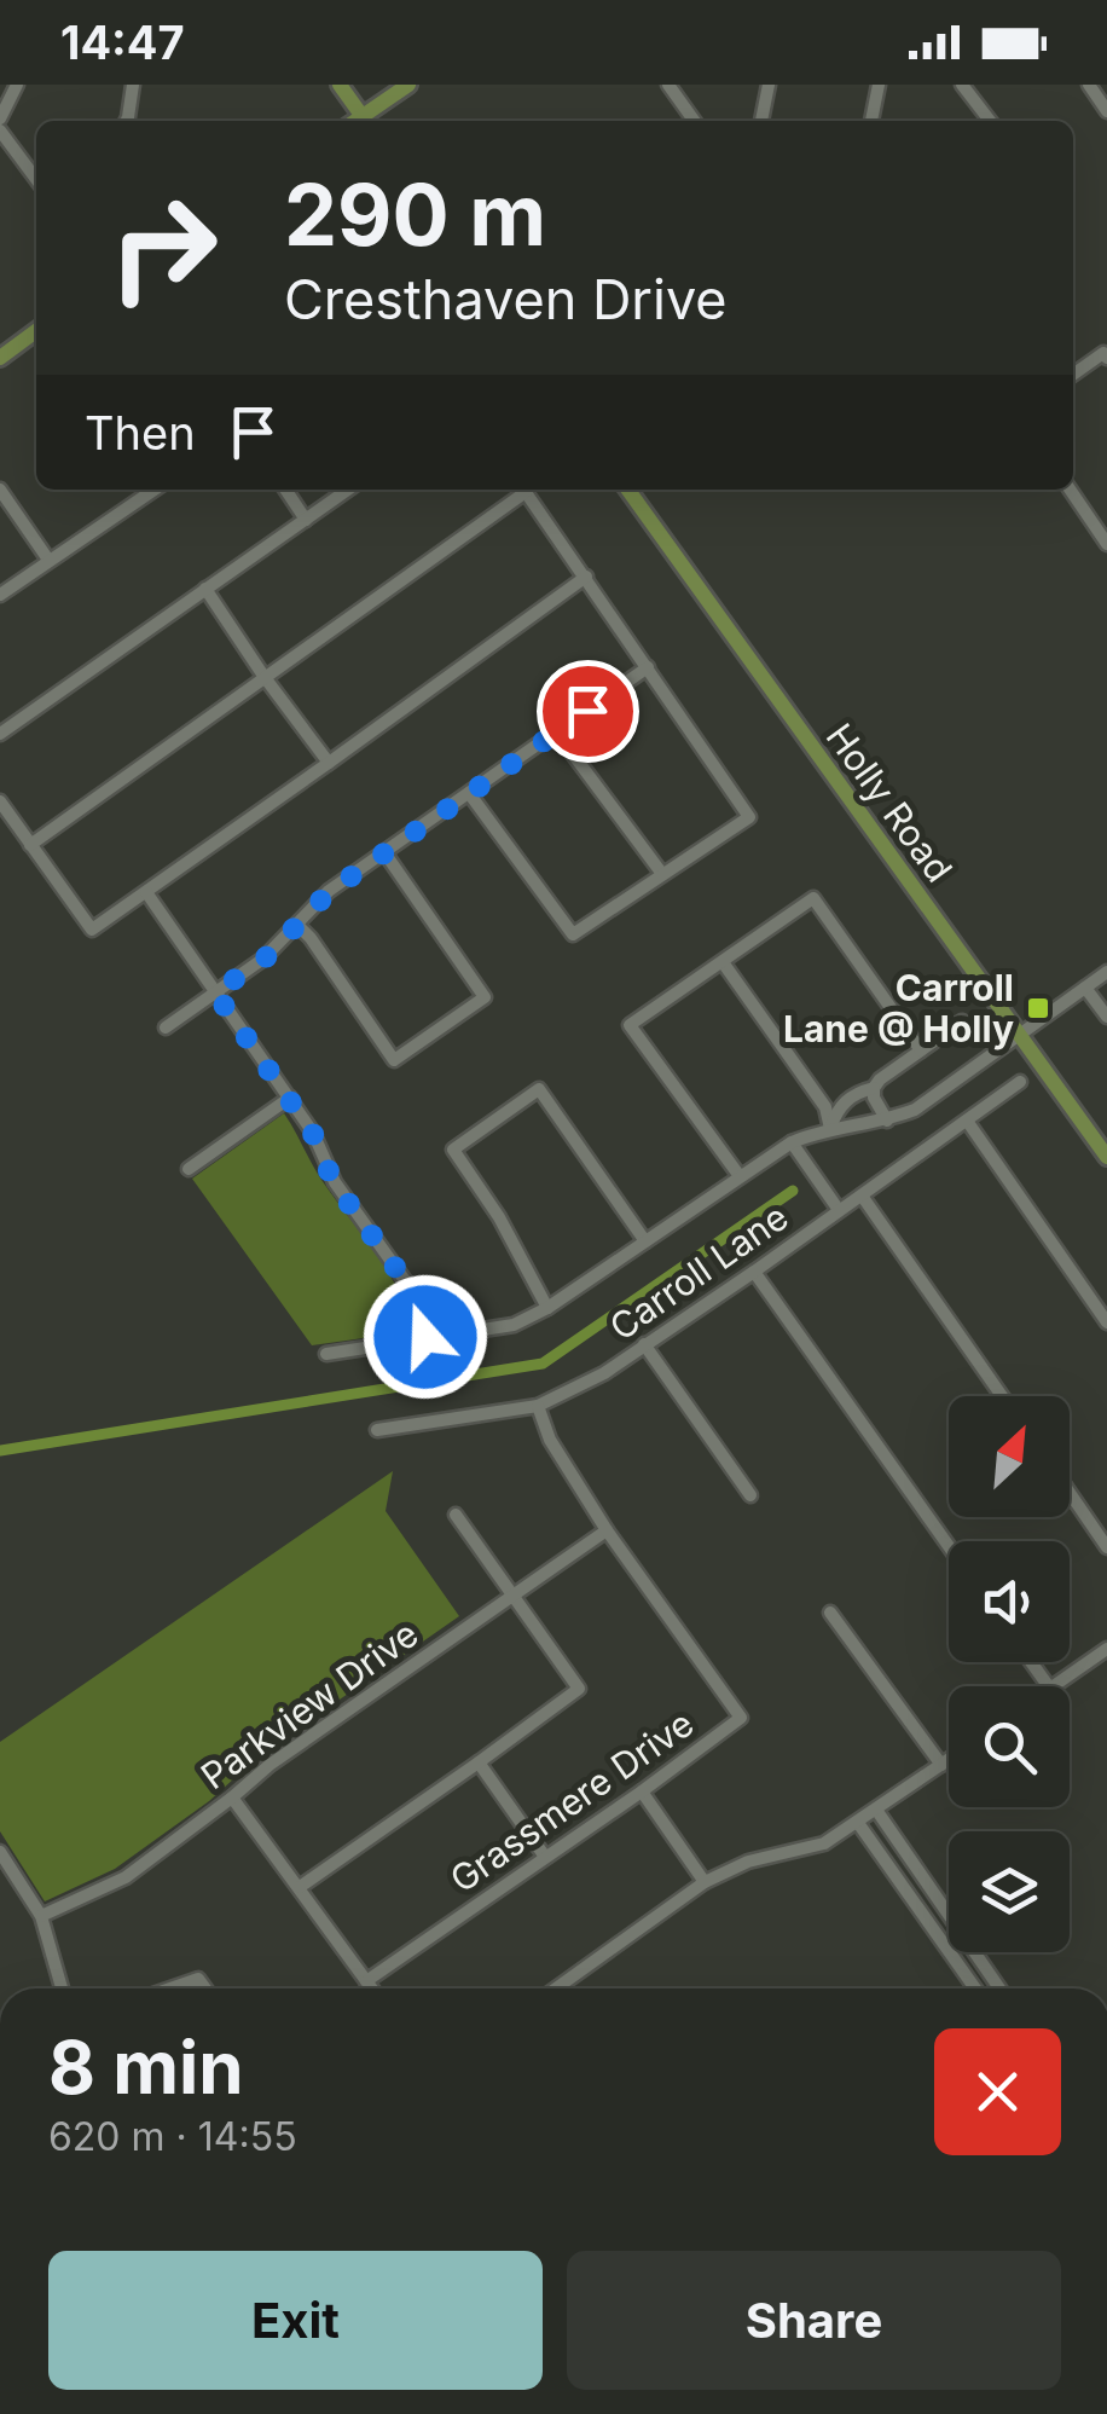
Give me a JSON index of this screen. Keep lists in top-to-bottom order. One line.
{"streets":{"main road":["Holly Road"],"street":["Carroll Lane","Parkview Drive","Grassmere Drive"]},"crossings":[["Holly Road","Carroll Lane"],["Carroll Lane","Grassmere Drive"],["Parkview Drive","Grassmere Drive"]],"places":{"transit":["Carroll Lane @ Holly"]},"north":"top right","page":{"status":"14:47","turn":["290 m","Cresthaven Drive"],"then":"Then","heading":["8 min","620 m · 14:55"],"buttons":["Exit","Share"]}}
